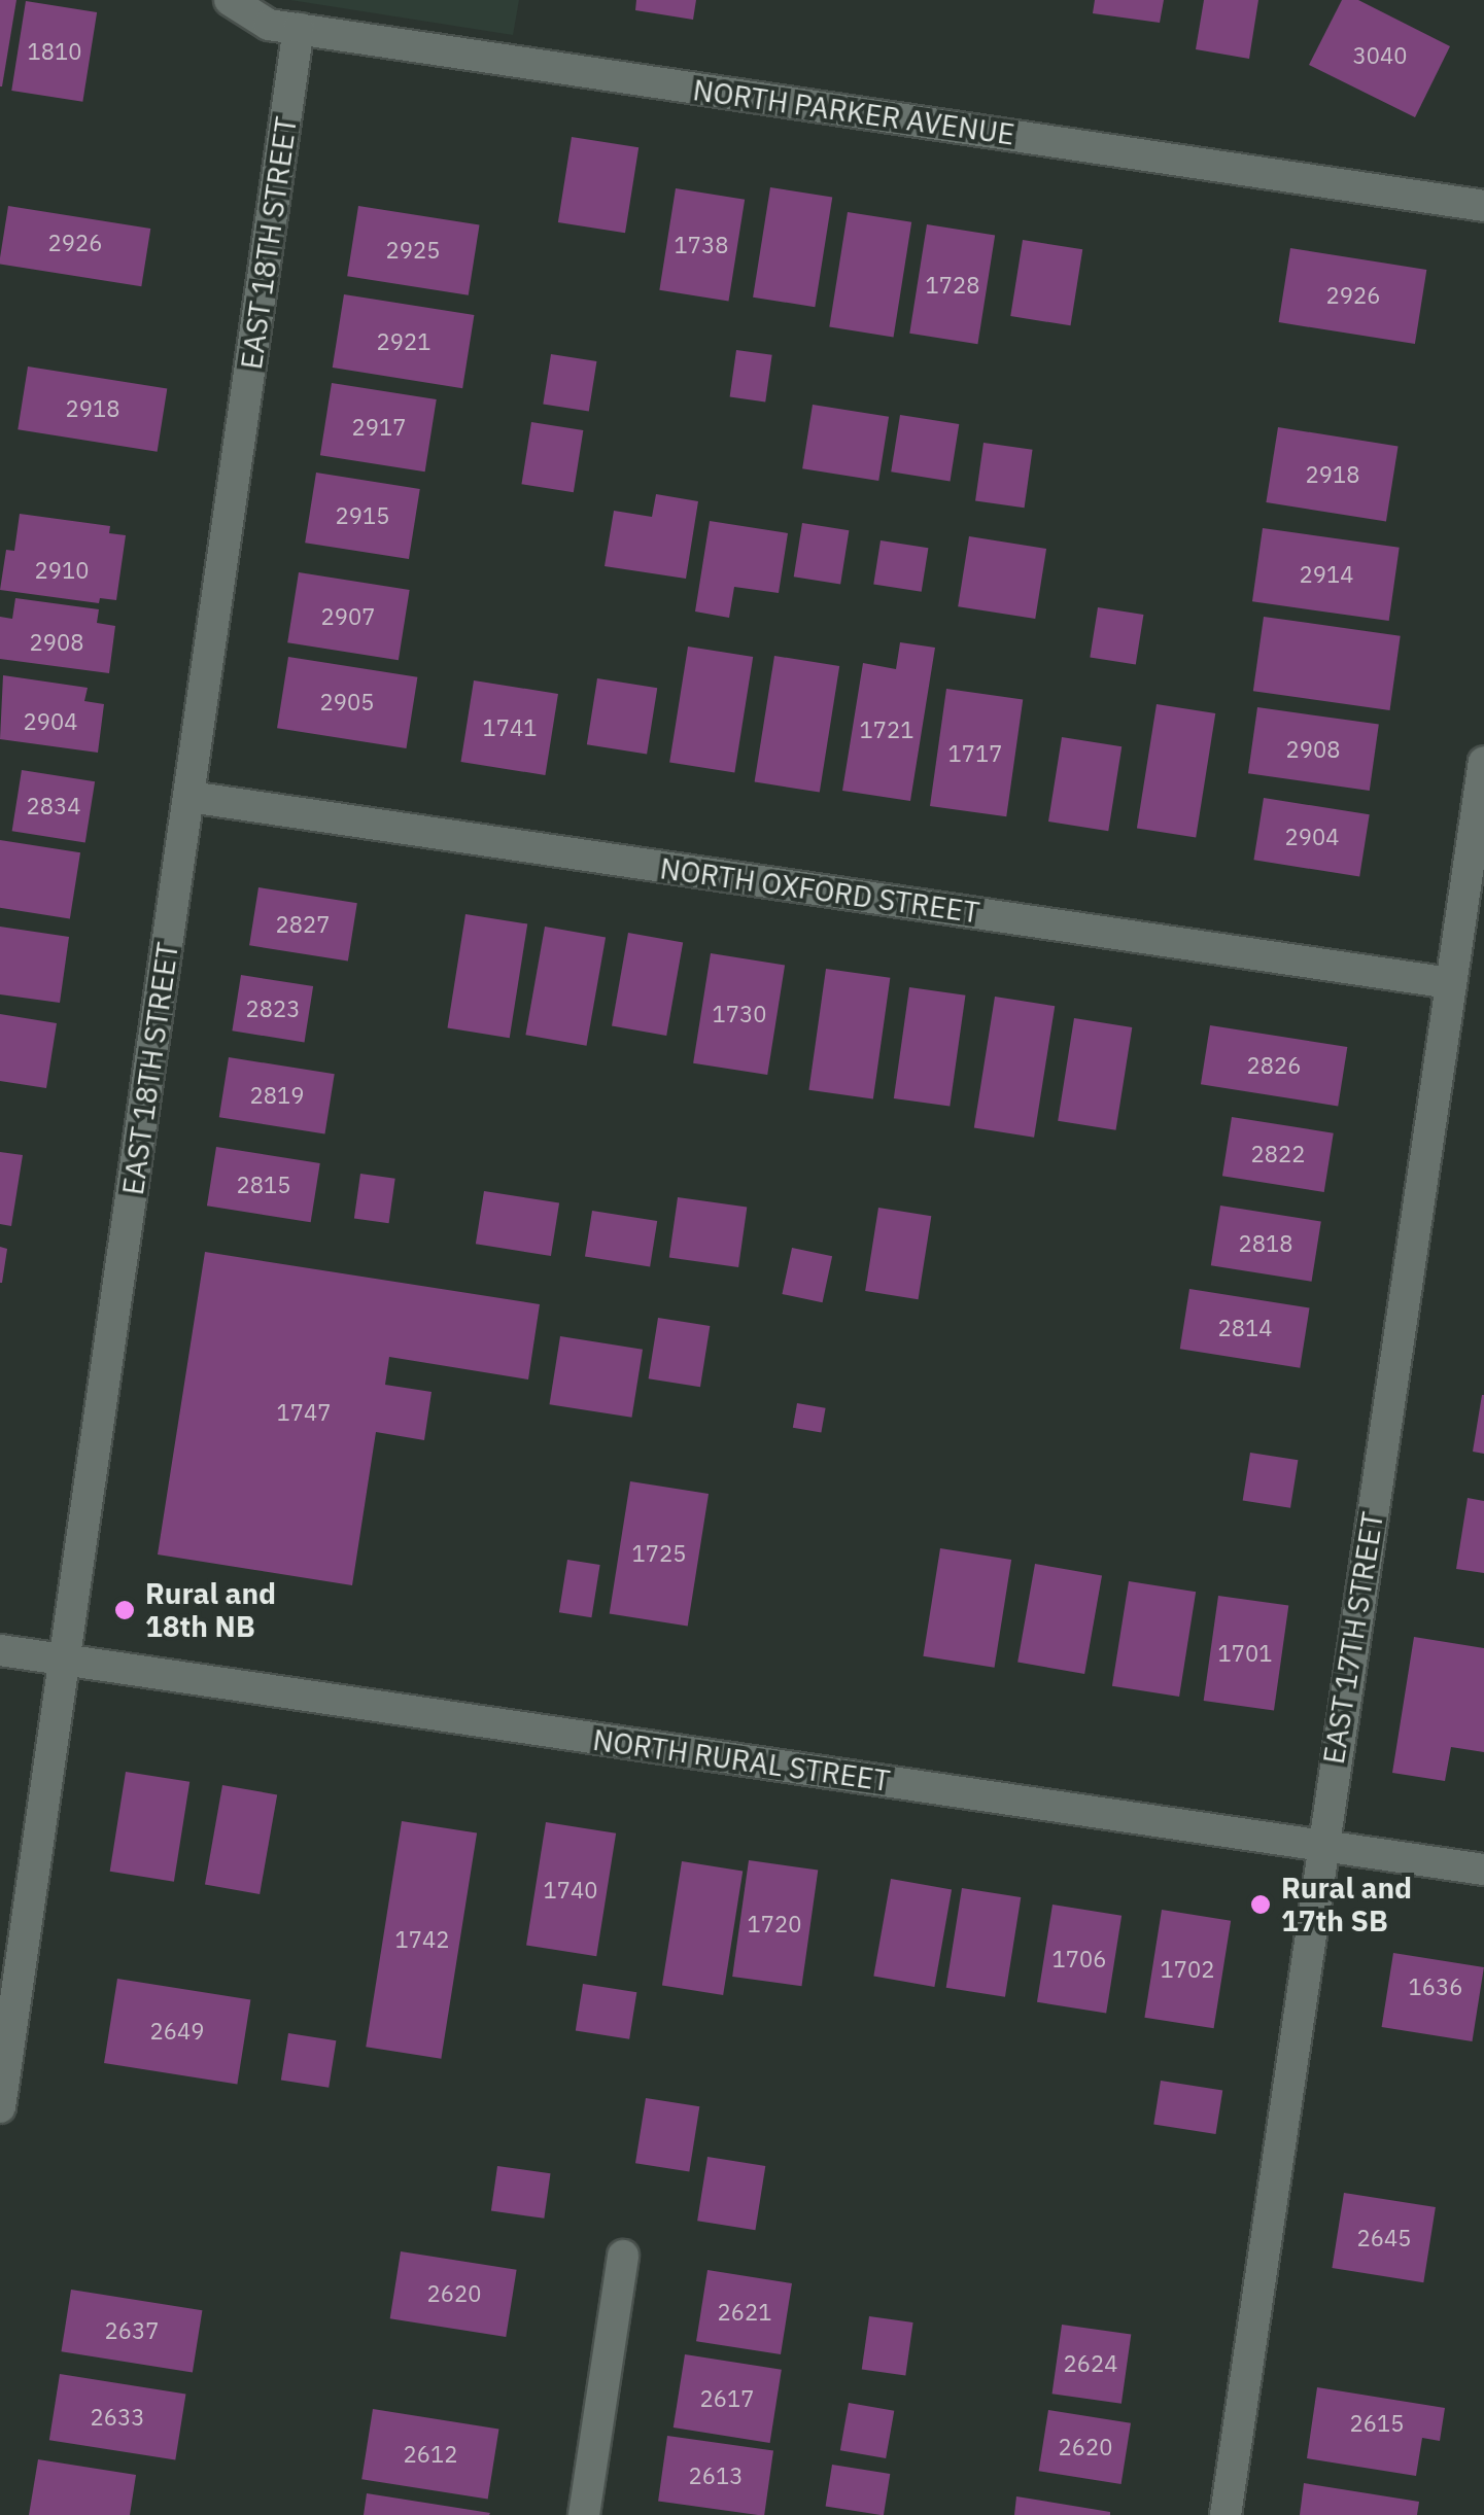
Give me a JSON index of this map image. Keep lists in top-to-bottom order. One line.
{"streets":{"street":["NORTH PARKER AVENUE","EAST 18TH STREET","NORTH OXFORD STREET","EAST 17TH STREET","NORTH RURAL STREET"]},"crossings":[["NORTH PARKER AVENUE","EAST 18TH STREET"],["EAST 18TH STREET","NORTH OXFORD STREET"],["EAST 18TH STREET","NORTH RURAL STREET"],["NORTH OXFORD STREET","EAST 17TH STREET"],["EAST 17TH STREET","NORTH RURAL STREET"]],"places":["Rural and 18th NB","Rural and 17th SB"],"house_numbers":["1810","3040","2926","1738","2925","1728","2926","2921","2918","2917","2918","2915","2910","2914","2907","2908","2905","2904","1741","1721","2908","1717","2834","2904","2827","2823","1730","2826","2819","2822","2815","2818","2814","1747","1725","1701","1740","1720","1742","1706","1702","1636","2649","2645","2620","2621","2637","2624","2617","2633","2615","2620","2612","2613"]}
